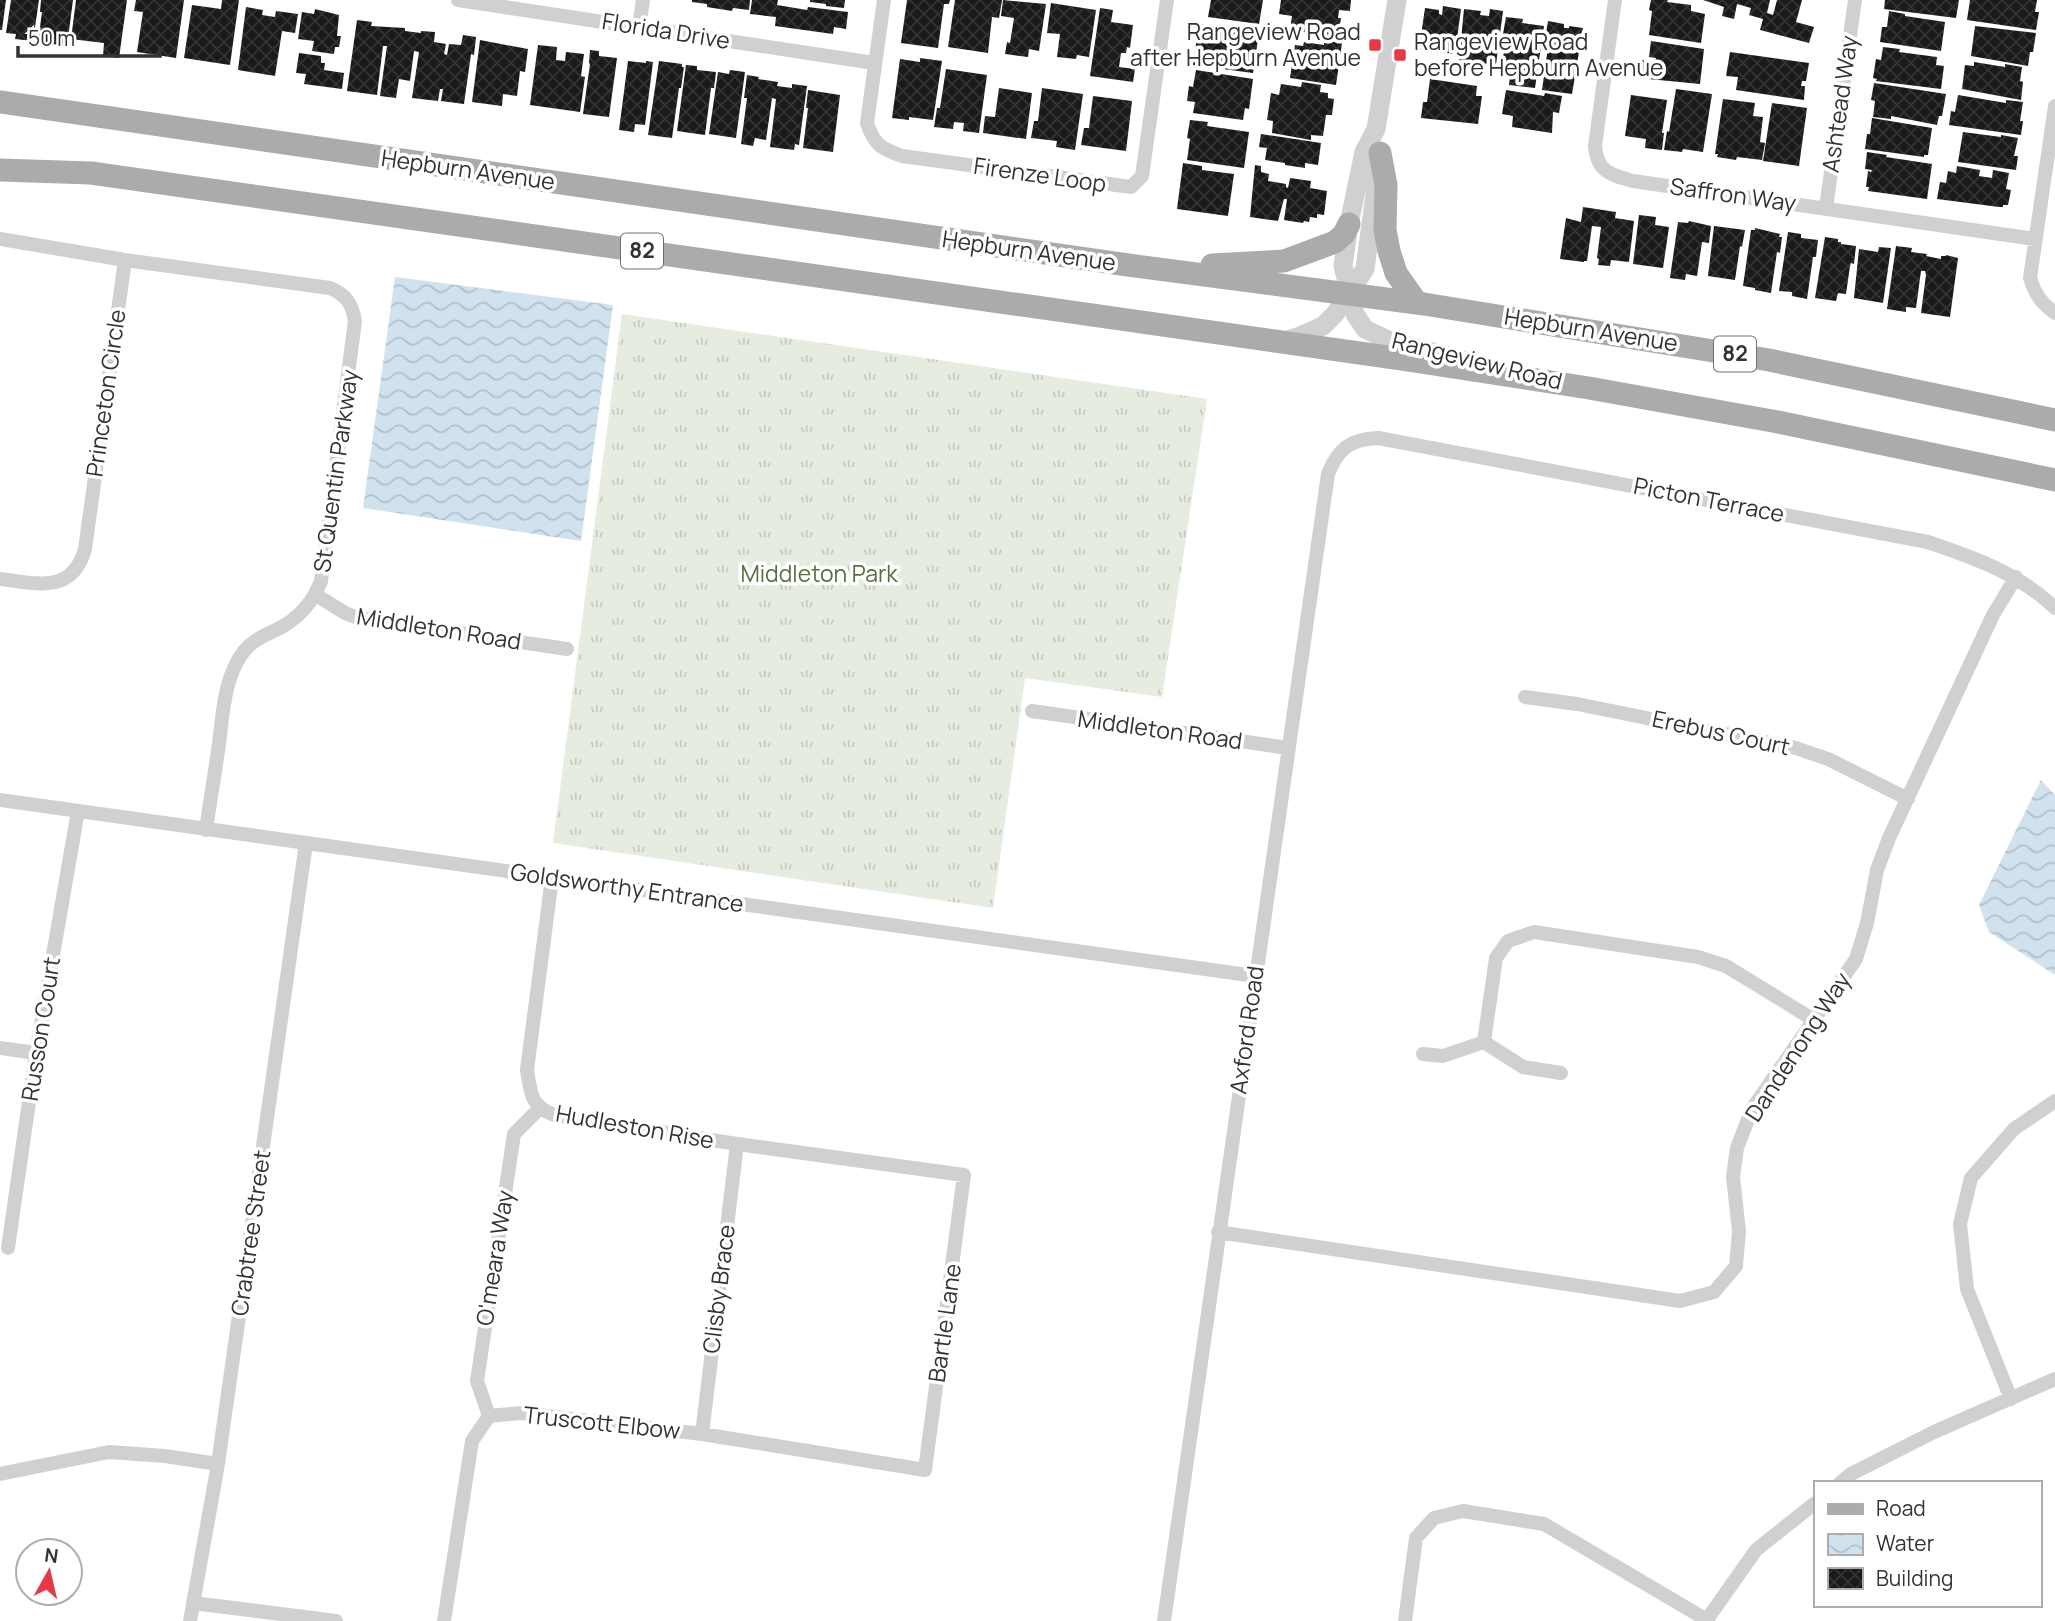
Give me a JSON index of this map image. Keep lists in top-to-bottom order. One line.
{"streets":{"main road":["Hepburn Avenue","82"],"street":["Florida Drive","Ashtead Way","Firenze Loop","Saffron Way","Rangeview Road","Princeton Circle","St Quentin Parkway","Picton Terrace","Middleton Road","Erebus Court","Goldsworthy Entrance","Russon Court","Axford Road","Dandenong Way","Hudleston Rise","Crabtree Street","O'meara Way","Clisby Brace","Bartle Lane","Truscott Elbow"]},"crossings":[["Florida Drive","Firenze Loop"],["Ashtead Way","Saffron Way"],["Hepburn Avenue","Rangeview Road"],["82","Rangeview Road"],["Princeton Circle","St Quentin Parkway"],["St Quentin Parkway","Middleton Road"],["St Quentin Parkway","Goldsworthy Entrance"],["Picton Terrace","Axford Road"],["Picton Terrace","Dandenong Way"],["Middleton Road","Axford Road"],["Erebus Court","Dandenong Way"],["Goldsworthy Entrance","Russon Court"],["Goldsworthy Entrance","Axford Road"],["Goldsworthy Entrance","Hudleston Rise"],["Goldsworthy Entrance","Crabtree Street"],["Axford Road","Dandenong Way"],["Hudleston Rise","O'meara Way"],["Hudleston Rise","Clisby Brace"],["Hudleston Rise","Bartle Lane"],["O'meara Way","Truscott Elbow"],["Clisby Brace","Truscott Elbow"],["Bartle Lane","Truscott Elbow"]],"parks":["Middleton Park"],"places":{"transit":["Rangeview Road after Hepburn Avenue","Rangeview Road before Hepburn Avenue"]},"legend":["Road","Water","Building"],"scale_bar":"50 m","north":"top"}
